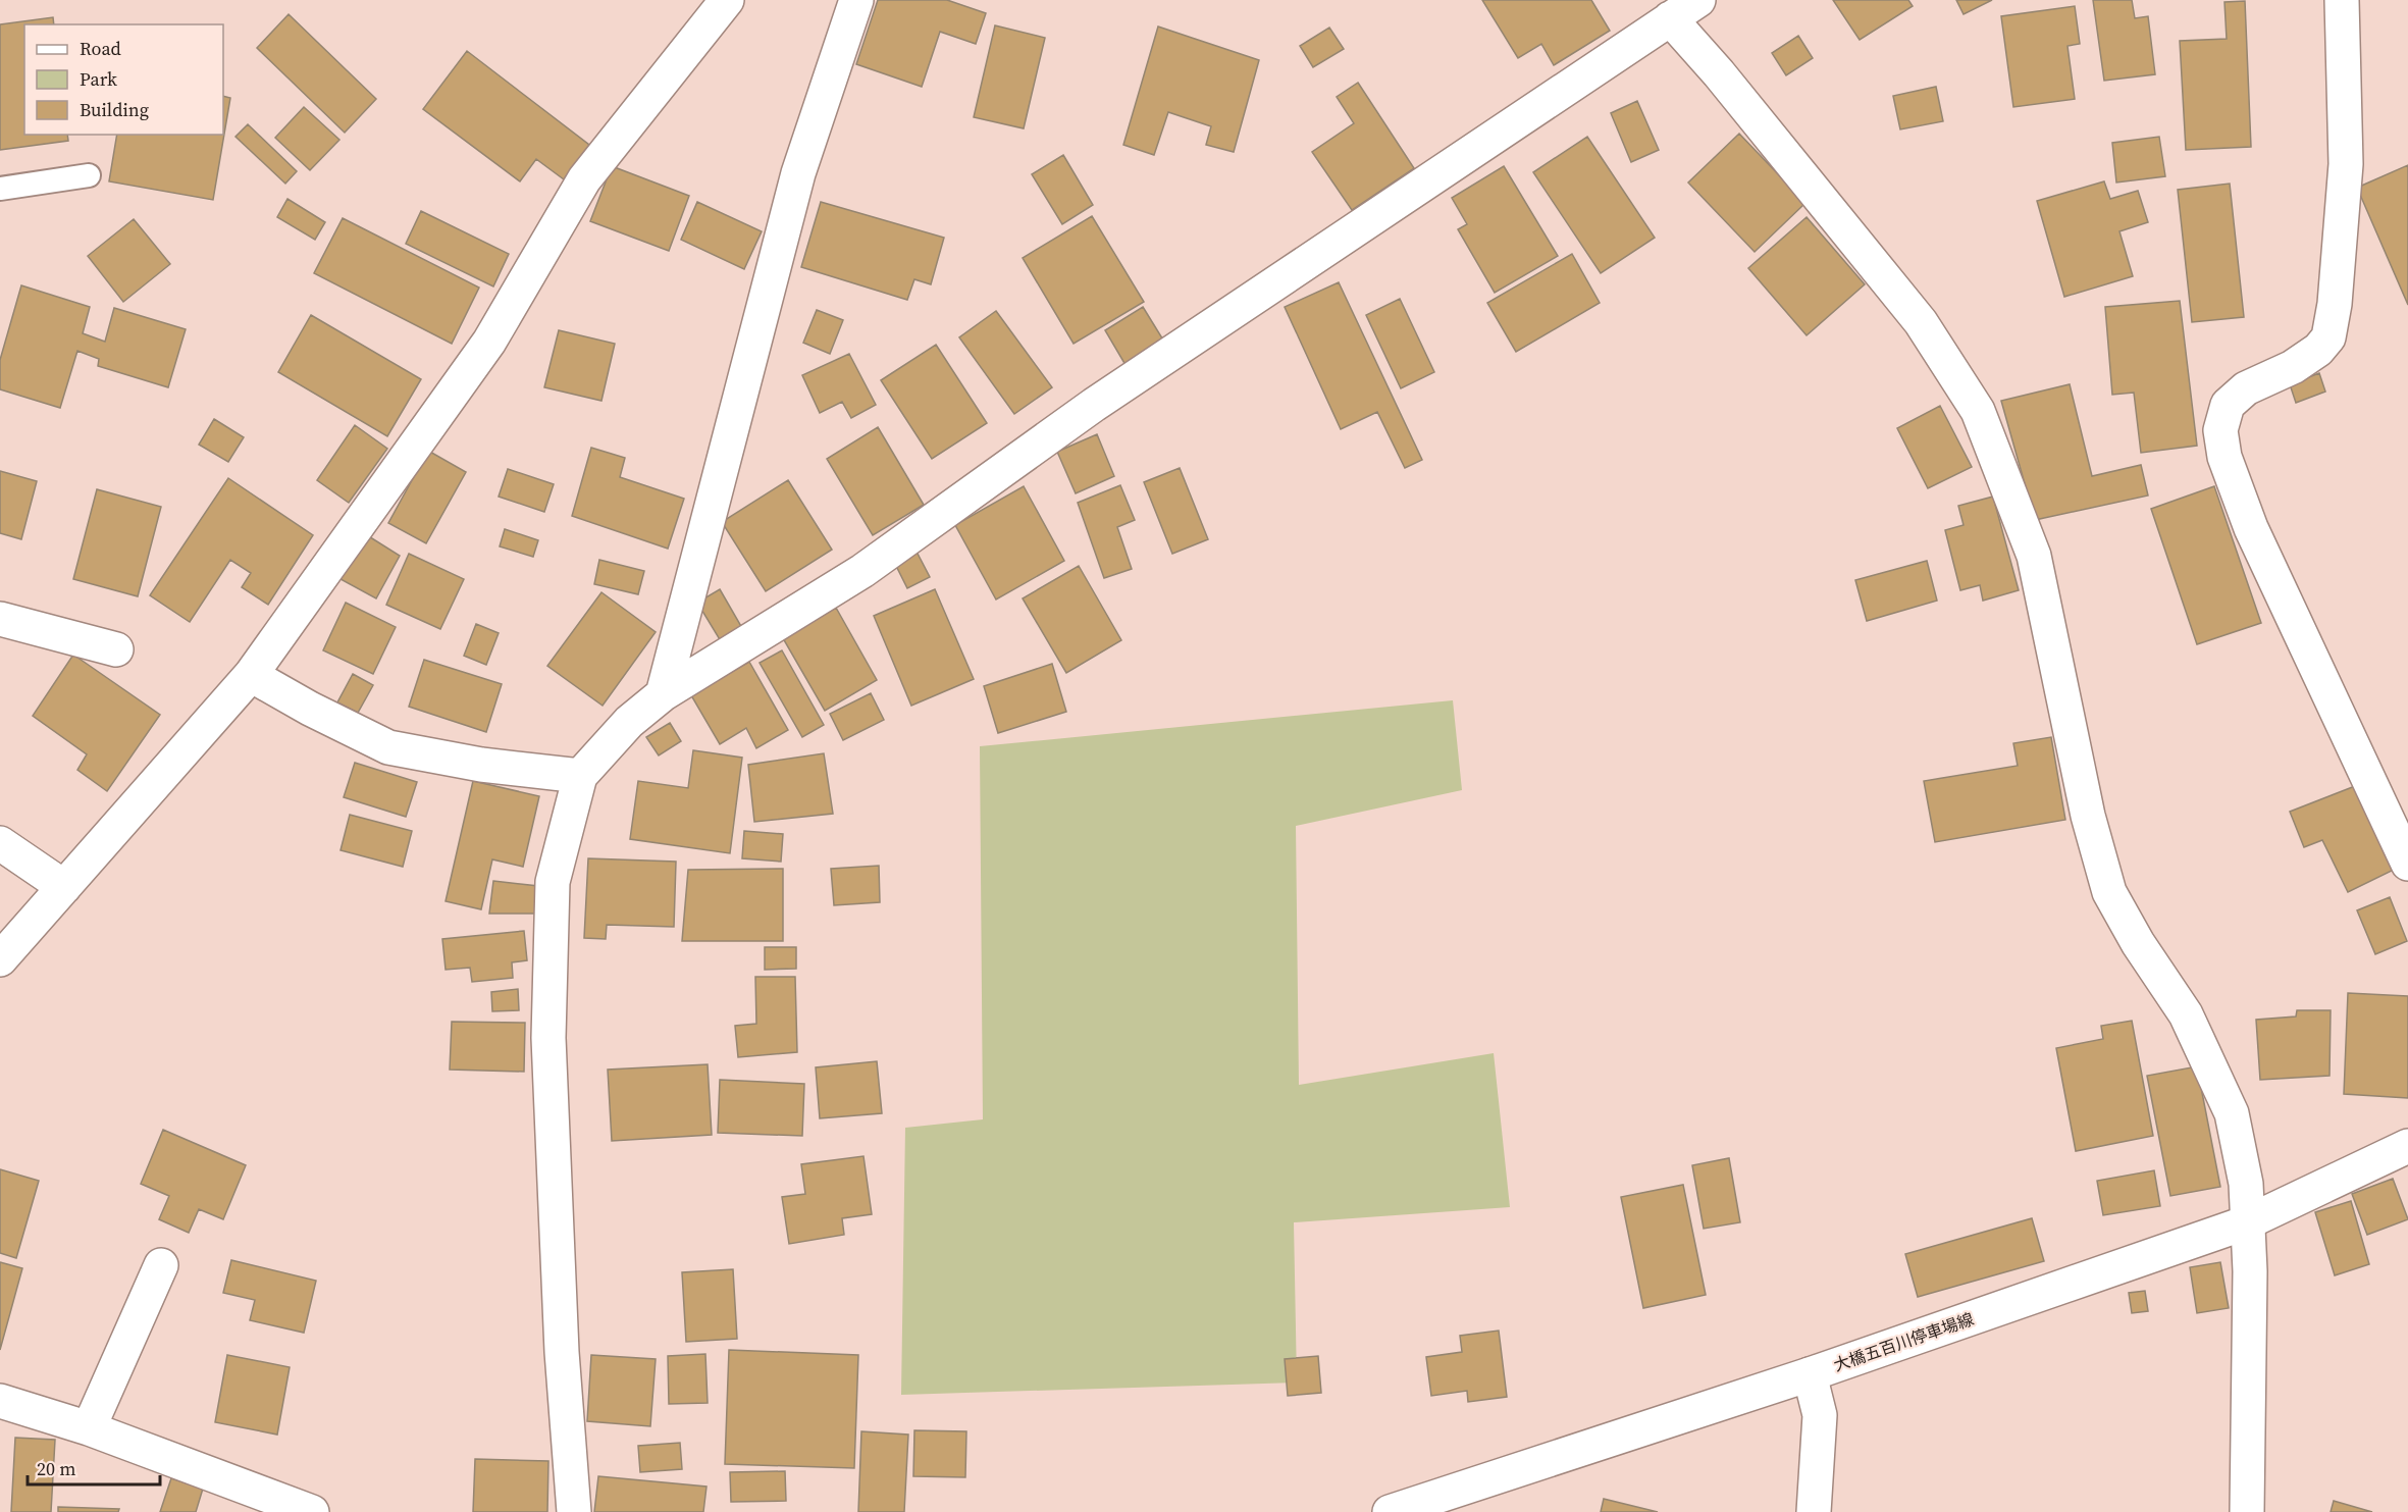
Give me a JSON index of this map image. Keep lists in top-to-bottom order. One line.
{"streets":{"street":["大橋五百川停車場線"]},"legend":["Road","Park","Building"],"scale_bar":"20 m"}
